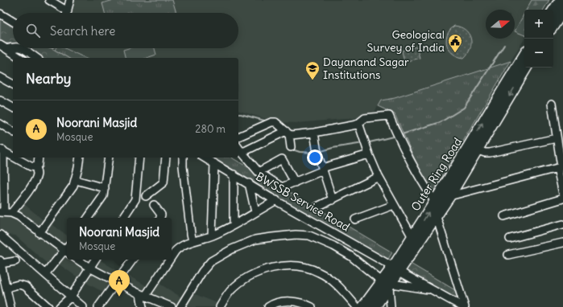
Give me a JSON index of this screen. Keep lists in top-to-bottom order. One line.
{"streets":{"highway":["Outer Ring Road"],"street":["BWSSB Service Road"]},"crossings":[["Outer Ring Road","BWSSB Service Road"]],"places":{"public building":["Geological Survey of India"],"school or university":["Dayanand Sagar Institutions"]},"north":"right","page":{"map_buttons":["+","−"],"search":"Search here","heading":"Nearby","list":[{"mark":"A","name":"Noorani Masjid","note":"Mosque","value":"280 m"}],"popup":["Noorani Masjid","Mosque"],"pins":"A"}}
